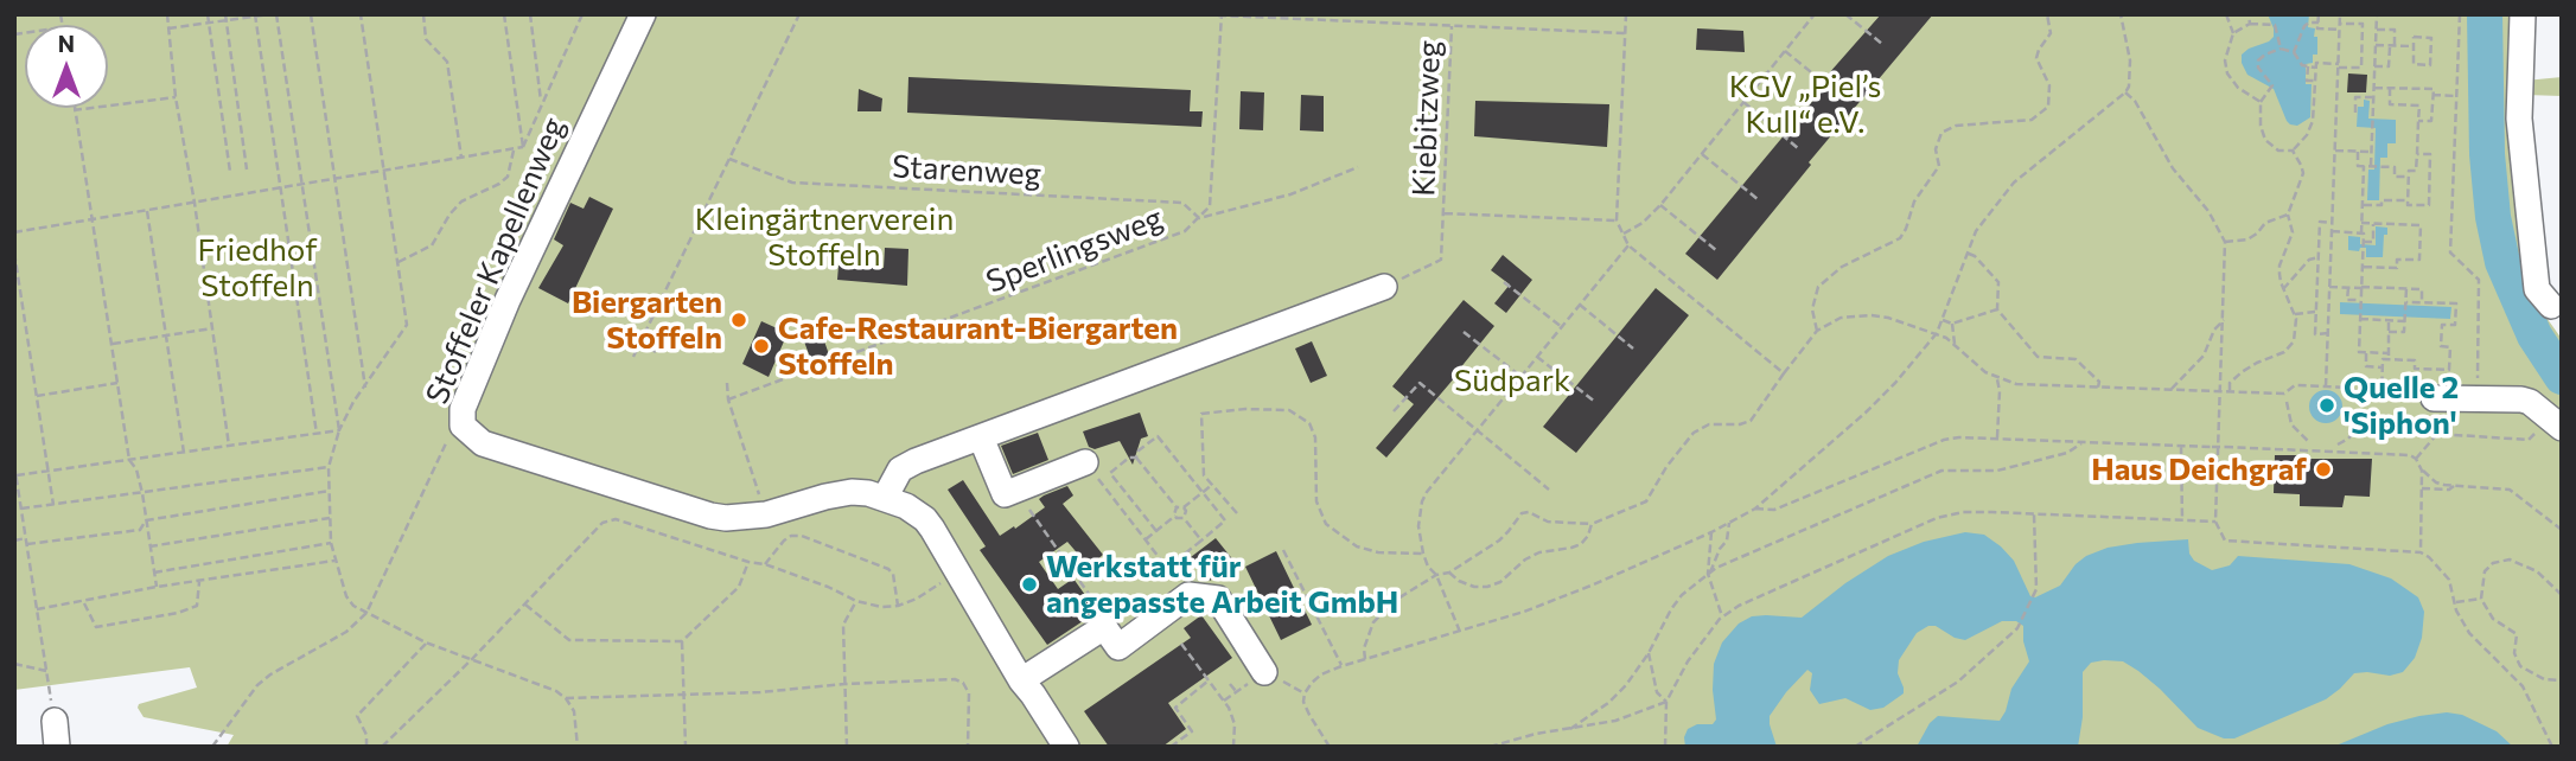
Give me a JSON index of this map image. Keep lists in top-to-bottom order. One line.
{"streets":{"street":["Stoffeler Kapellenweg"],"path":["Kiebitzweg","Starenweg","Sperlingsweg"]},"crossings":[["Starenweg","Sperlingsweg"]],"parks":["KGV „Piel’s Kull“ e.V.","Kleingärtnerverein Stoffeln","Friedhof Stoffeln","Südpark"],"places":["Biergarten Stoffeln","Cafe-Restaurant-Biergarten Stoffeln","Quelle 2 'Siphon'","Haus Deichgraf","Werkstatt für angepasste Arbeit GmbH"],"north":"top"}
